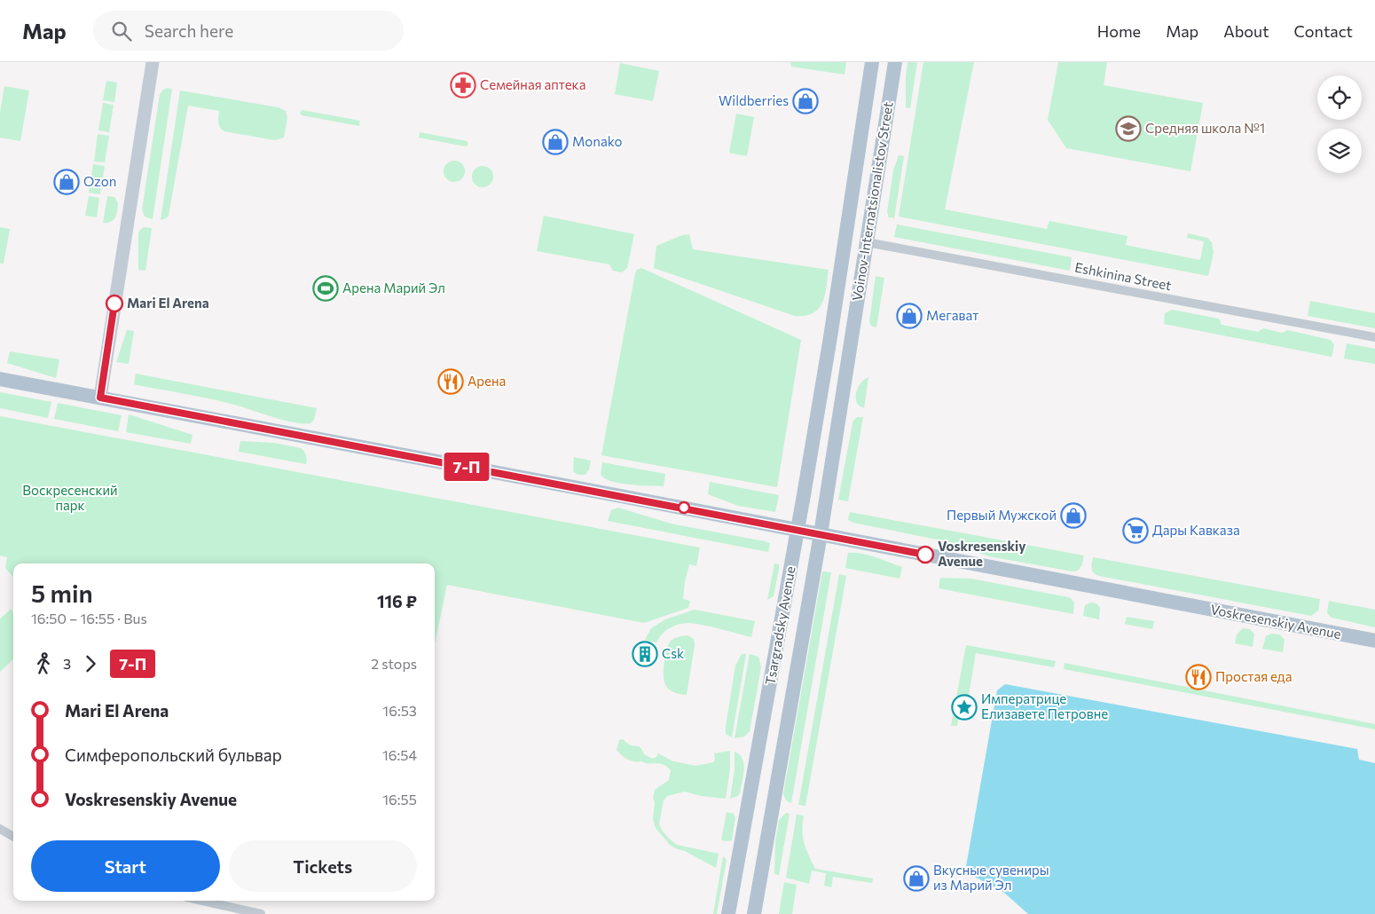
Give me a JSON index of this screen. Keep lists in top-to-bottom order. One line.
{"streets":{"main road":["Voinov-Internatsionalistov Street","Voskresenskiy Avenue","Tsargradsky Avenue"],"street":["Eshkinina Street"]},"crossings":[["Voinov-Internatsionalistov Street","Eshkinina Street"],["Voinov-Internatsionalistov Street","Tsargradsky Avenue"],["Voskresenskiy Avenue","Tsargradsky Avenue"]],"parks":["Воскресенский парк"],"places":{"pharmacy":["Семейная аптека"],"shop":["Wildberries","Monako","Ozon","Мегават","Первый Мужской","Вкусные сувениры из Марий Эл"],"school or university":["Средняя школа №1"],"sports":["Арена Марий Эл"],"other":["Mari El Arena","Voskresenskiy Avenue"],"restaurant":["Арена","Простая еда"],"supermarket":["Дары Кавказа"],"building":["Csk"],"place":["Императрице Елизавете Петровне"]},"lines":["bus line 7-П"],"page":{"header":"Map","search":"Search here","nav":["Home","Map","About","Contact"],"on_map":"7-П","heading":["5 min","16:50 – 16:55 · Bus","116 ₽"],"legs":["3","7-П","2 stops"],"list":[{"name":"Mari El Arena","value":"16:53"},{"name":"Симферопольский бульвар","value":"16:54"},{"name":"Voskresenskiy Avenue","value":"16:55"}],"buttons":["Start","Tickets"]}}
